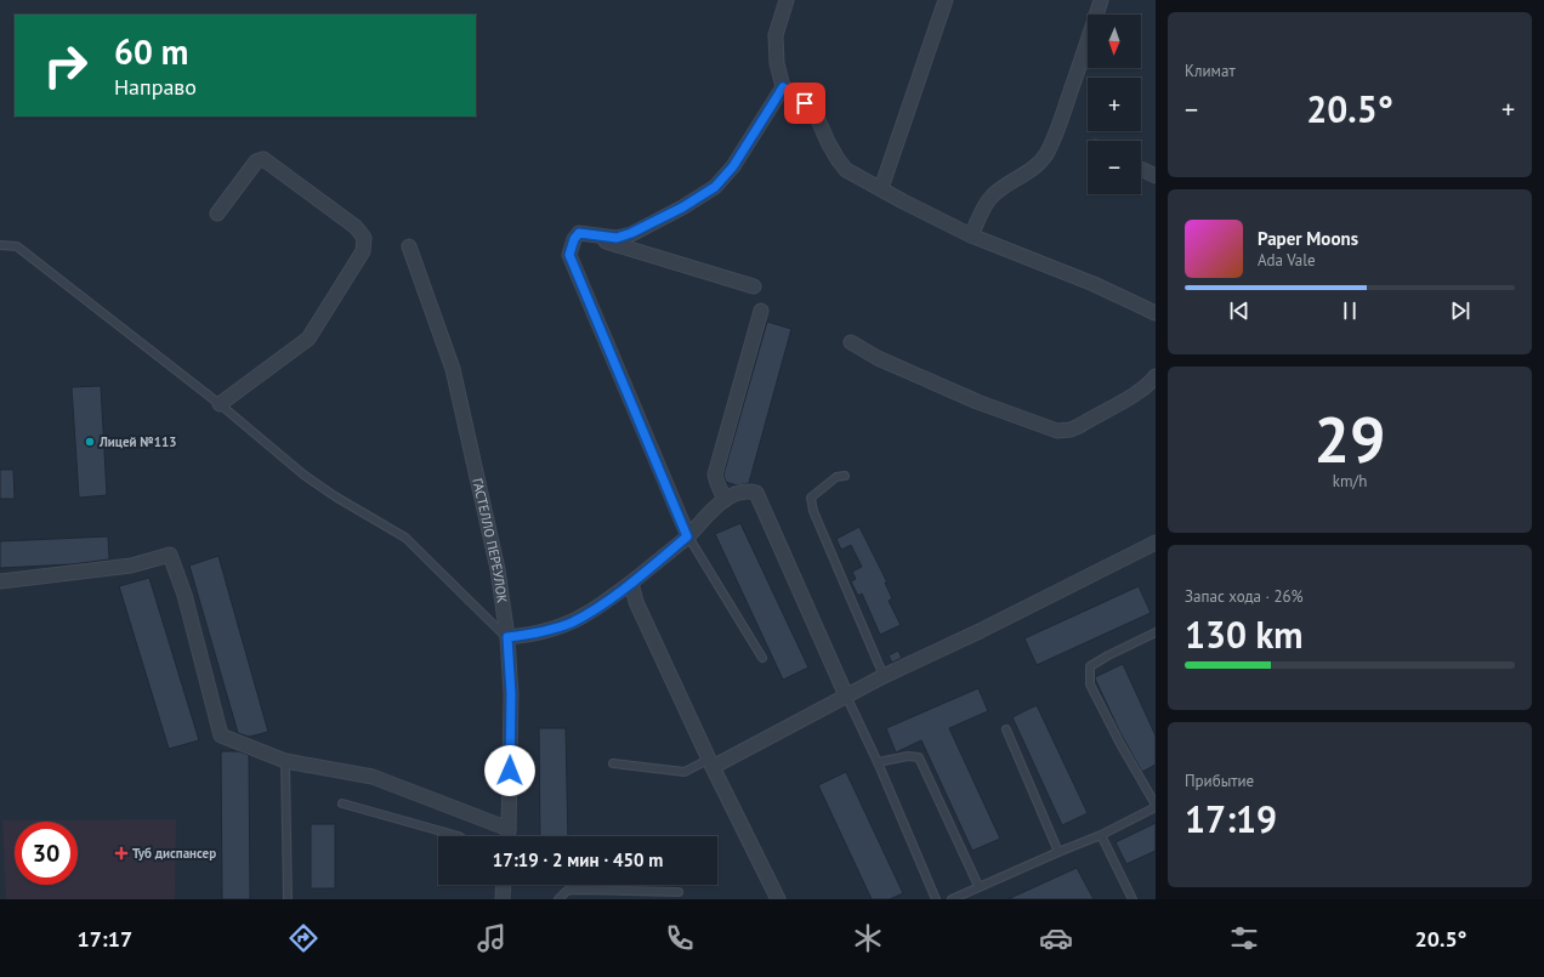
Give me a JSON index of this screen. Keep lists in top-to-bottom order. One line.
{"streets":{"street":["ГАСТЕЛЛО ПЕРЕУЛОК"]},"places":{"other":["Лицей №113"],"health":["Туб диспансер"]},"north":"bottom","page":{"tile":["Климат",["29","km/h"],["Запас хода · 26%","130 km"],["Прибытие","17:19"]],"map_buttons":["+","−"],"turn":["60 m","Направо"],"heat":["−","20.5°","+"],"song":["Paper Moons","Ada Vale"],"limit":"30","trip":"17:19 · 2 мин · 450 m","tabs":["17:17","20.5°"]}}
